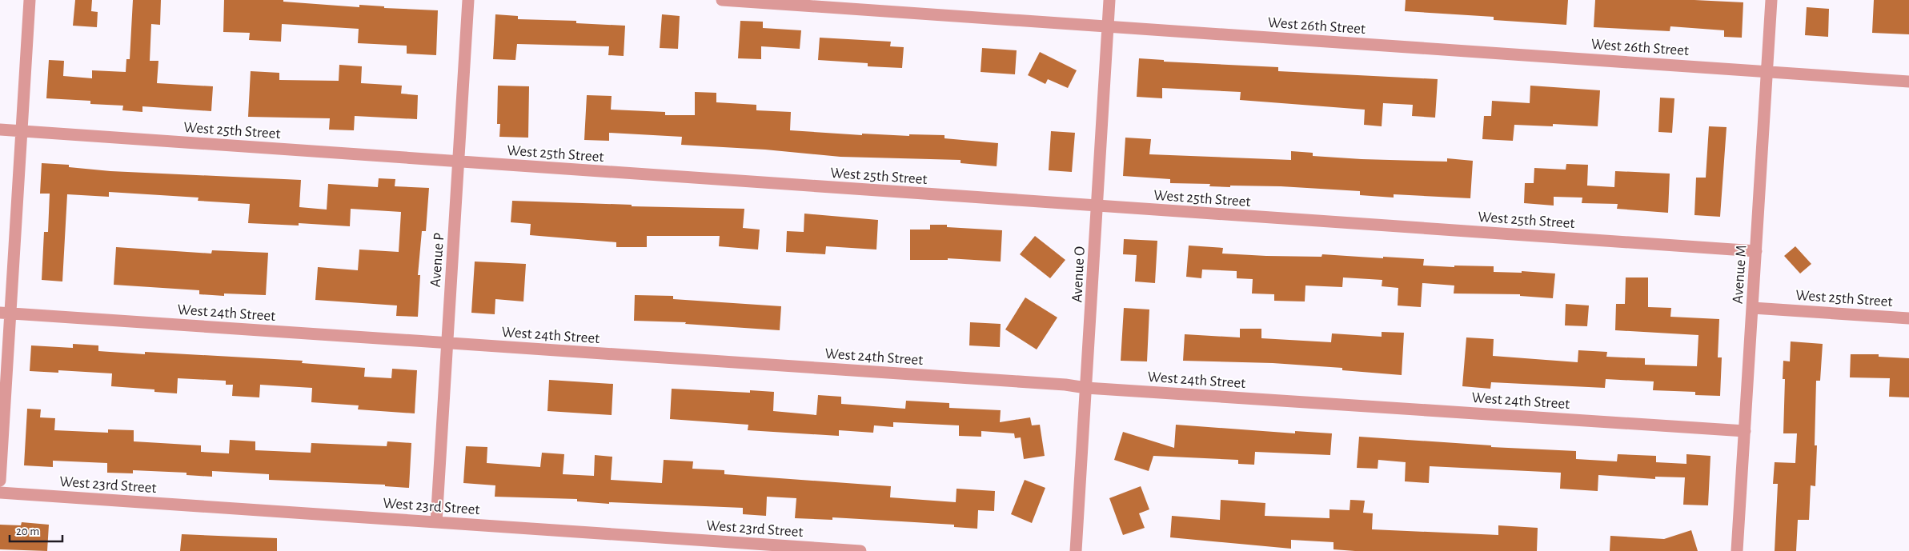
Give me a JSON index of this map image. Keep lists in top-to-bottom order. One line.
{"streets":{"street":["West 26th Street","West 25th Street","Avenue P","Avenue O","Avenue M","West 24th Street","West 23rd Street"]},"crossings":[["West 26th Street","Avenue O"],["West 26th Street","Avenue M"],["West 25th Street","Avenue P"],["West 25th Street","Avenue O"],["West 25th Street","Avenue M"],["Avenue P","West 24th Street"],["Avenue P","West 23rd Street"],["Avenue O","West 24th Street"],["Avenue M","West 24th Street"]],"scale_bar":"20 m"}
